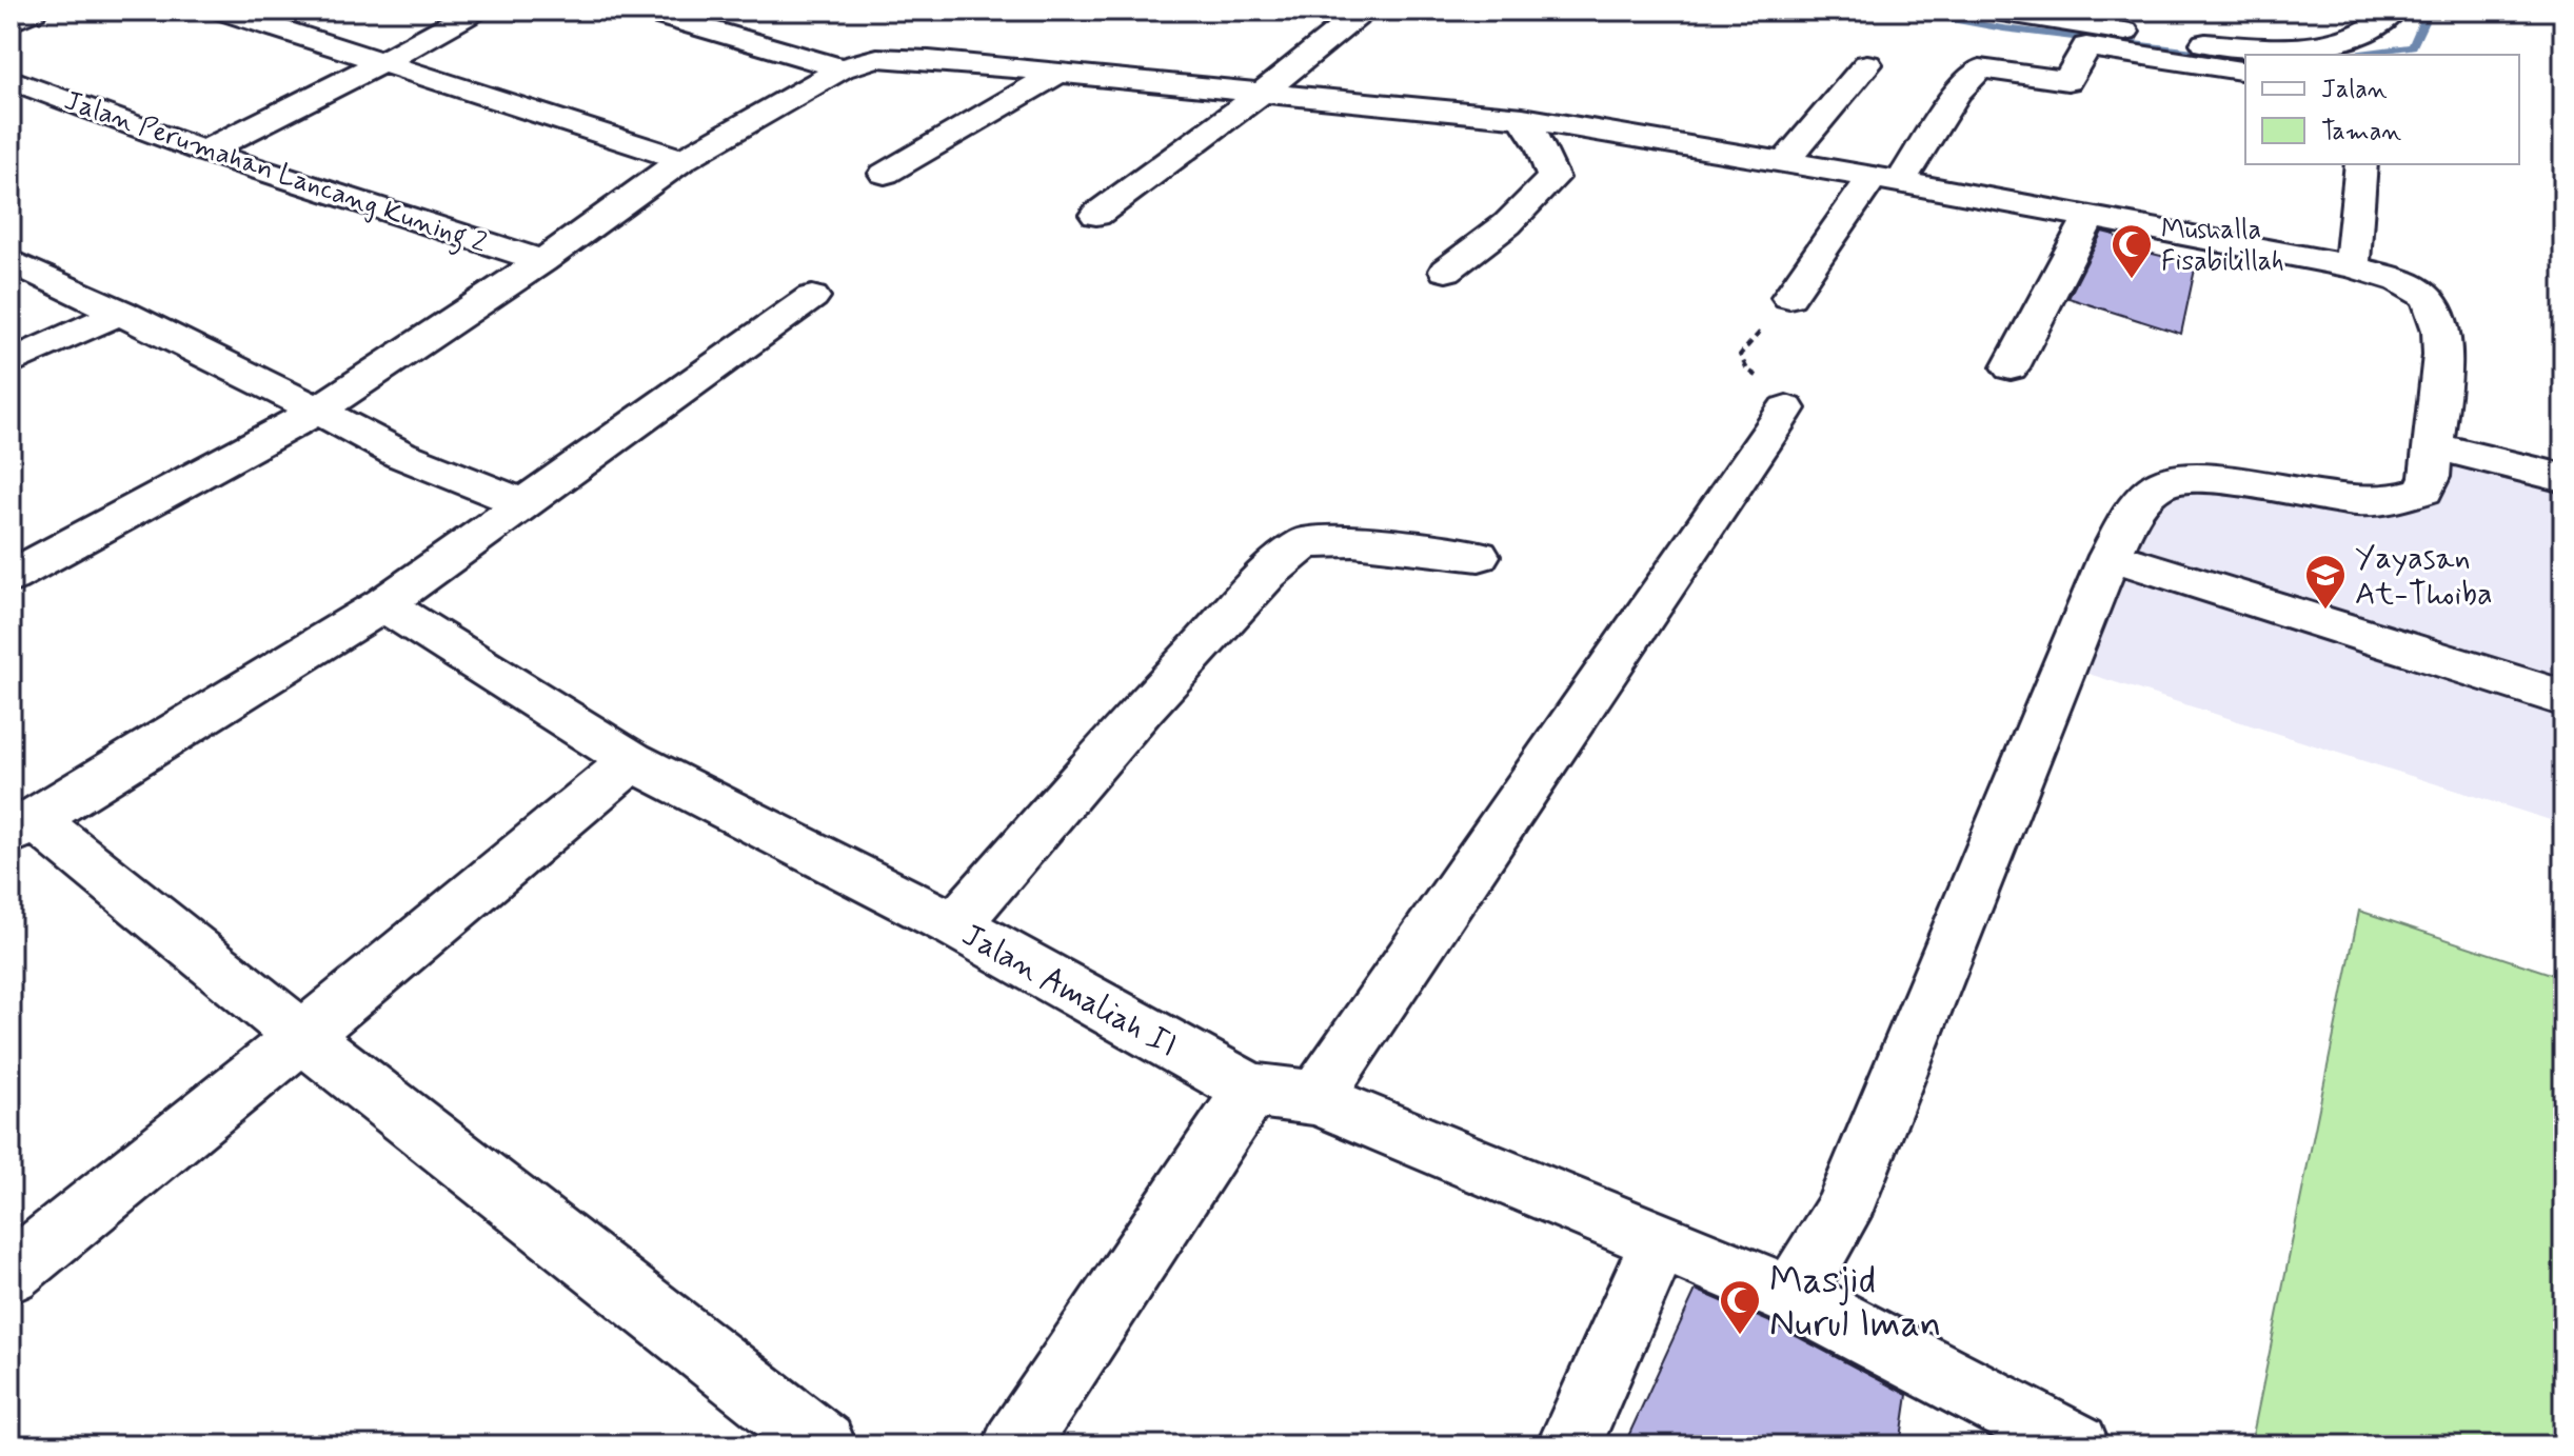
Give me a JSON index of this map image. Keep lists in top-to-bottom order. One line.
{"streets":{"street":["Jalan Perumahan Lancang Kuning 2","Jalan Amaliah II"]},"places":{"mosque":["Mushalla Fisabilillah","Masjid Nurul Iman"],"school or university":["Yayasan At-Thoiba"]},"legend":["Jalan","Taman"]}
